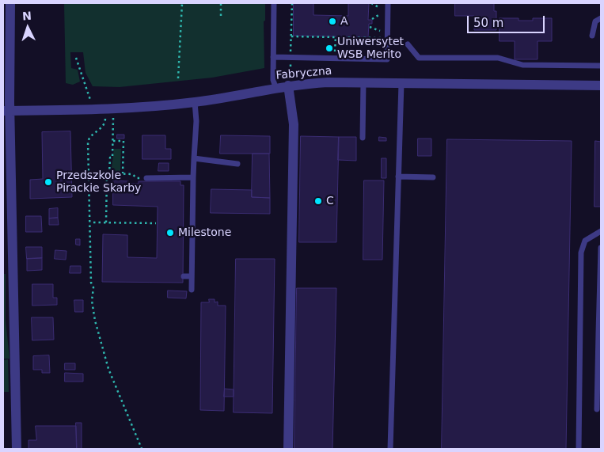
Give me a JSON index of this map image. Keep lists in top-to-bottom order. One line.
{"streets":{"street":["Fabryczna"]},"places":["A","Uniwersytet WSB Merito","Przedszkole Pirackie Skarby","C","Milestone"],"scale_bar":"50 m","north":"top"}
